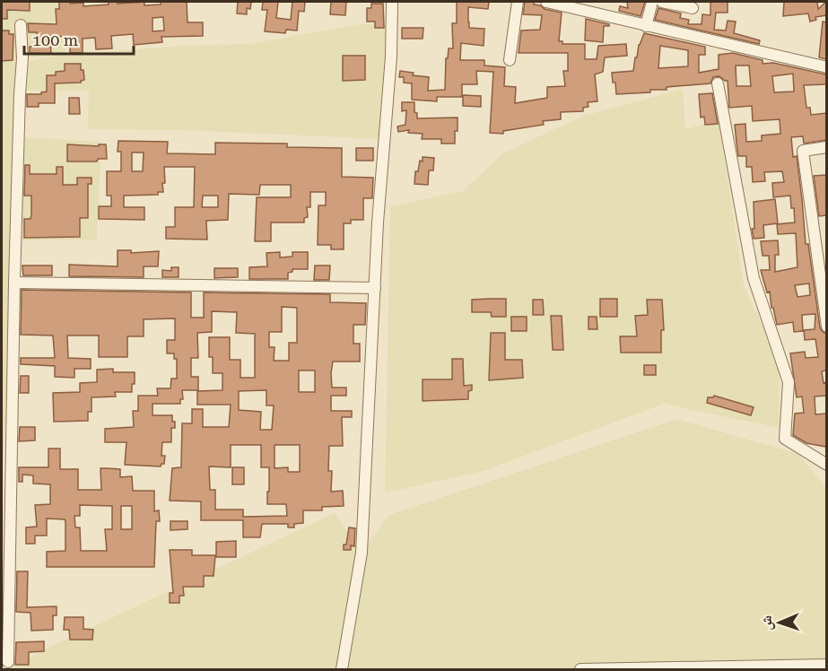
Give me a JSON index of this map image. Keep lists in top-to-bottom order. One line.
{"scale_bar":"100 m","north":"left"}
